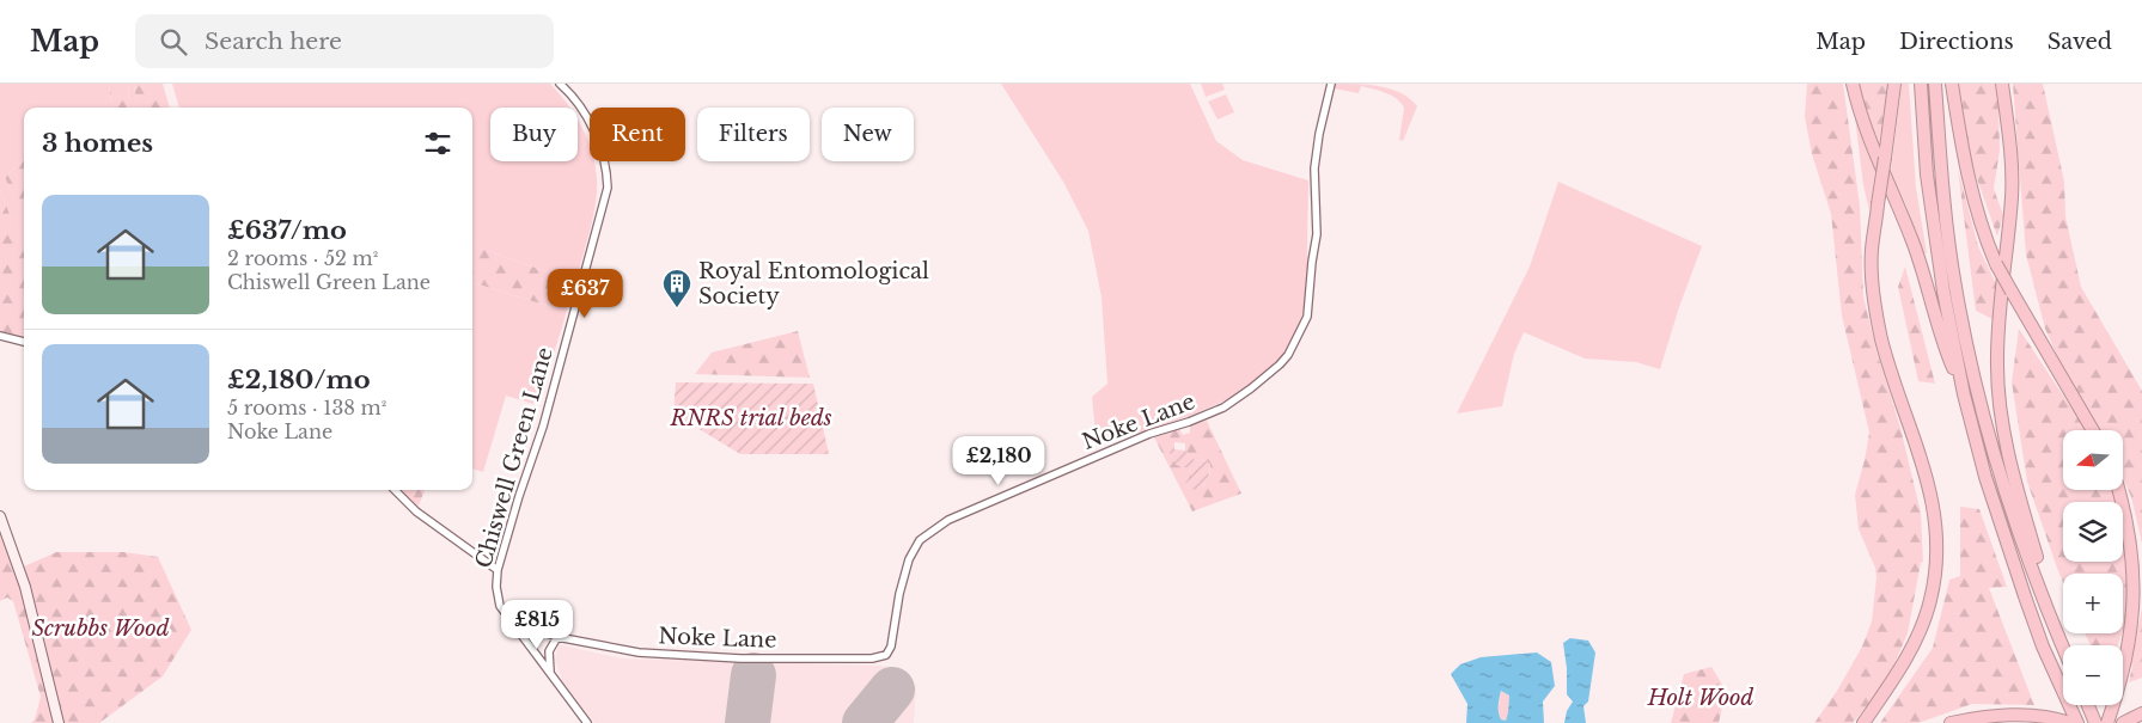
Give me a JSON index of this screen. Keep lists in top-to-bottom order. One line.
{"streets":{"street":["Noke Lane","Chiswell Green Lane"]},"crossings":[["Noke Lane","Chiswell Green Lane"]],"parks":["RNRS trial beds","Scrubbs Wood","Holt Wood"],"places":{"building":["Royal Entomological Society"]},"north":"left","page":{"header":"Map","search":"Search here","nav":["Map","Directions","Saved"],"chip":["Buy","Rent","Filters","New"],"heading":"3 homes","list":[{"name":"£637/mo","note":"2 rooms · 52 m² · Chiswell Green Lane"},{"name":"£2,180/mo","note":"5 rooms · 138 m² · Noke Lane"}],"price":["£637","£2,180","£815"],"map_buttons":["+","−"]}}
